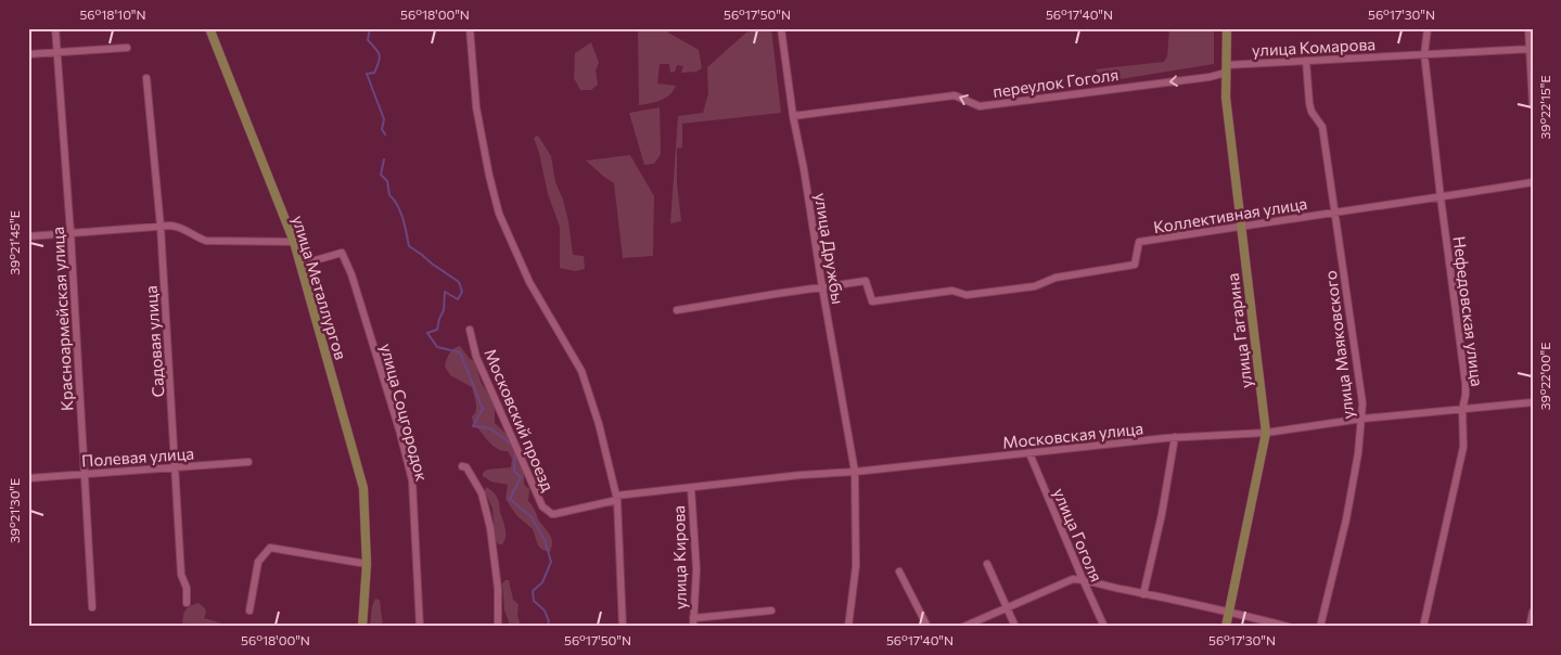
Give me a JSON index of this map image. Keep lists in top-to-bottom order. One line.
{"streets":{"main road":["улица Металлургов","улица Гагарина"],"street":["улица Комарова","переулок Гоголя","Коллективная улица","улица Дружбы","Нефедовская улица","Красноармейская улица","Садовая улица","улица Маяковского","улица Соцгородок","Московский проезд","Московская улица","Полевая улица","улица Гоголя","улица Кирова"]},"crossings":[["улица Комарова","переулок Гоголя"],["улица Комарова","Нефедовская улица"],["улица Комарова","улица Гагарина"],["улица Комарова","улица Маяковского"],["переулок Гоголя","улица Дружбы"],["переулок Гоголя","улица Гагарина"],["Коллективная улица","улица Дружбы"],["Коллективная улица","Нефедовская улица"],["Коллективная улица","улица Гагарина"],["Коллективная улица","улица Маяковского"],["улица Дружбы","Московская улица"],["улица Металлургов","улица Соцгородок"],["Нефедовская улица","Московская улица"],["Красноармейская улица","Полевая улица"],["улица Гагарина","Московская улица"],["Садовая улица","Полевая улица"],["улица Маяковского","Московская улица"],["Московский проезд","Московская улица"],["Московская улица","улица Гоголя"],["Московская улица","улица Кирова"]],"one_way":["переулок Гоголя"],"coordinates":["56°18'10\"N","56°18'00\"N","56°17'50\"N","56°17'40\"N","56°17'30\"N","39°22'15\"E","39°21'45\"E","39°22'00\"E","39°21'30\"E"]}
